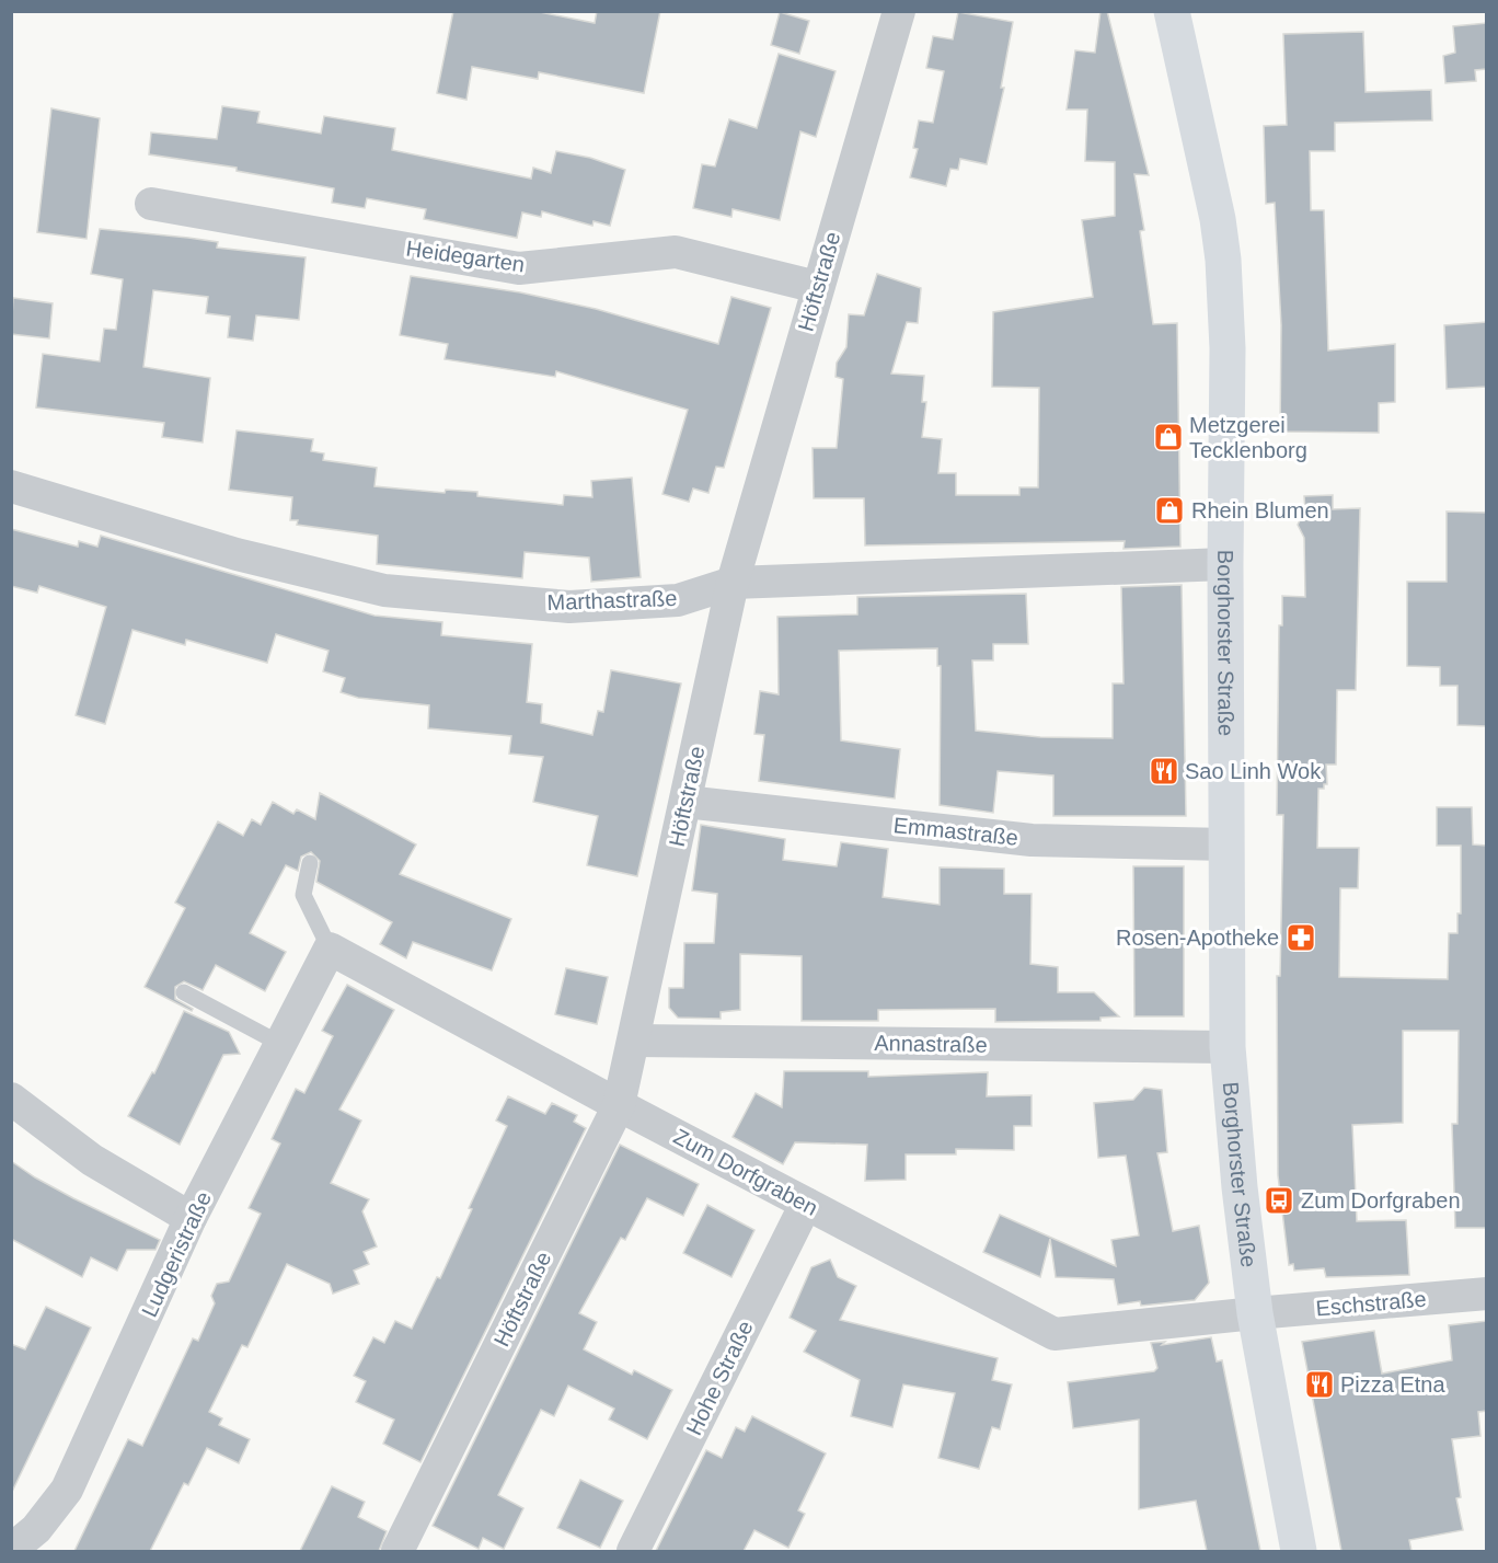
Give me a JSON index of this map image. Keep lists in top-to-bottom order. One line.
{"streets":{"main road":["Borghorster Straße"],"street":["Heidegarten","Höftstraße","Marthastraße","Emmastraße","Annastraße","Zum Dorfgraben","Ludgeristraße","Eschstraße","Hohe Straße"]},"crossings":[["Heidegarten","Höftstraße"],["Höftstraße","Marthastraße"],["Höftstraße","Emmastraße"],["Höftstraße","Annastraße"],["Höftstraße","Zum Dorfgraben"],["Marthastraße","Borghorster Straße"],["Borghorster Straße","Emmastraße"],["Borghorster Straße","Annastraße"],["Borghorster Straße","Zum Dorfgraben"],["Borghorster Straße","Eschstraße"],["Zum Dorfgraben","Ludgeristraße"],["Zum Dorfgraben","Eschstraße"],["Zum Dorfgraben","Hohe Straße"]],"places":{"shop":["Metzgerei Tecklenborg","Rhein Blumen"],"restaurant":["Sao Linh Wok","Pizza Etna"],"pharmacy":["Rosen-Apotheke"],"bus stop":["Zum Dorfgraben"]}}
